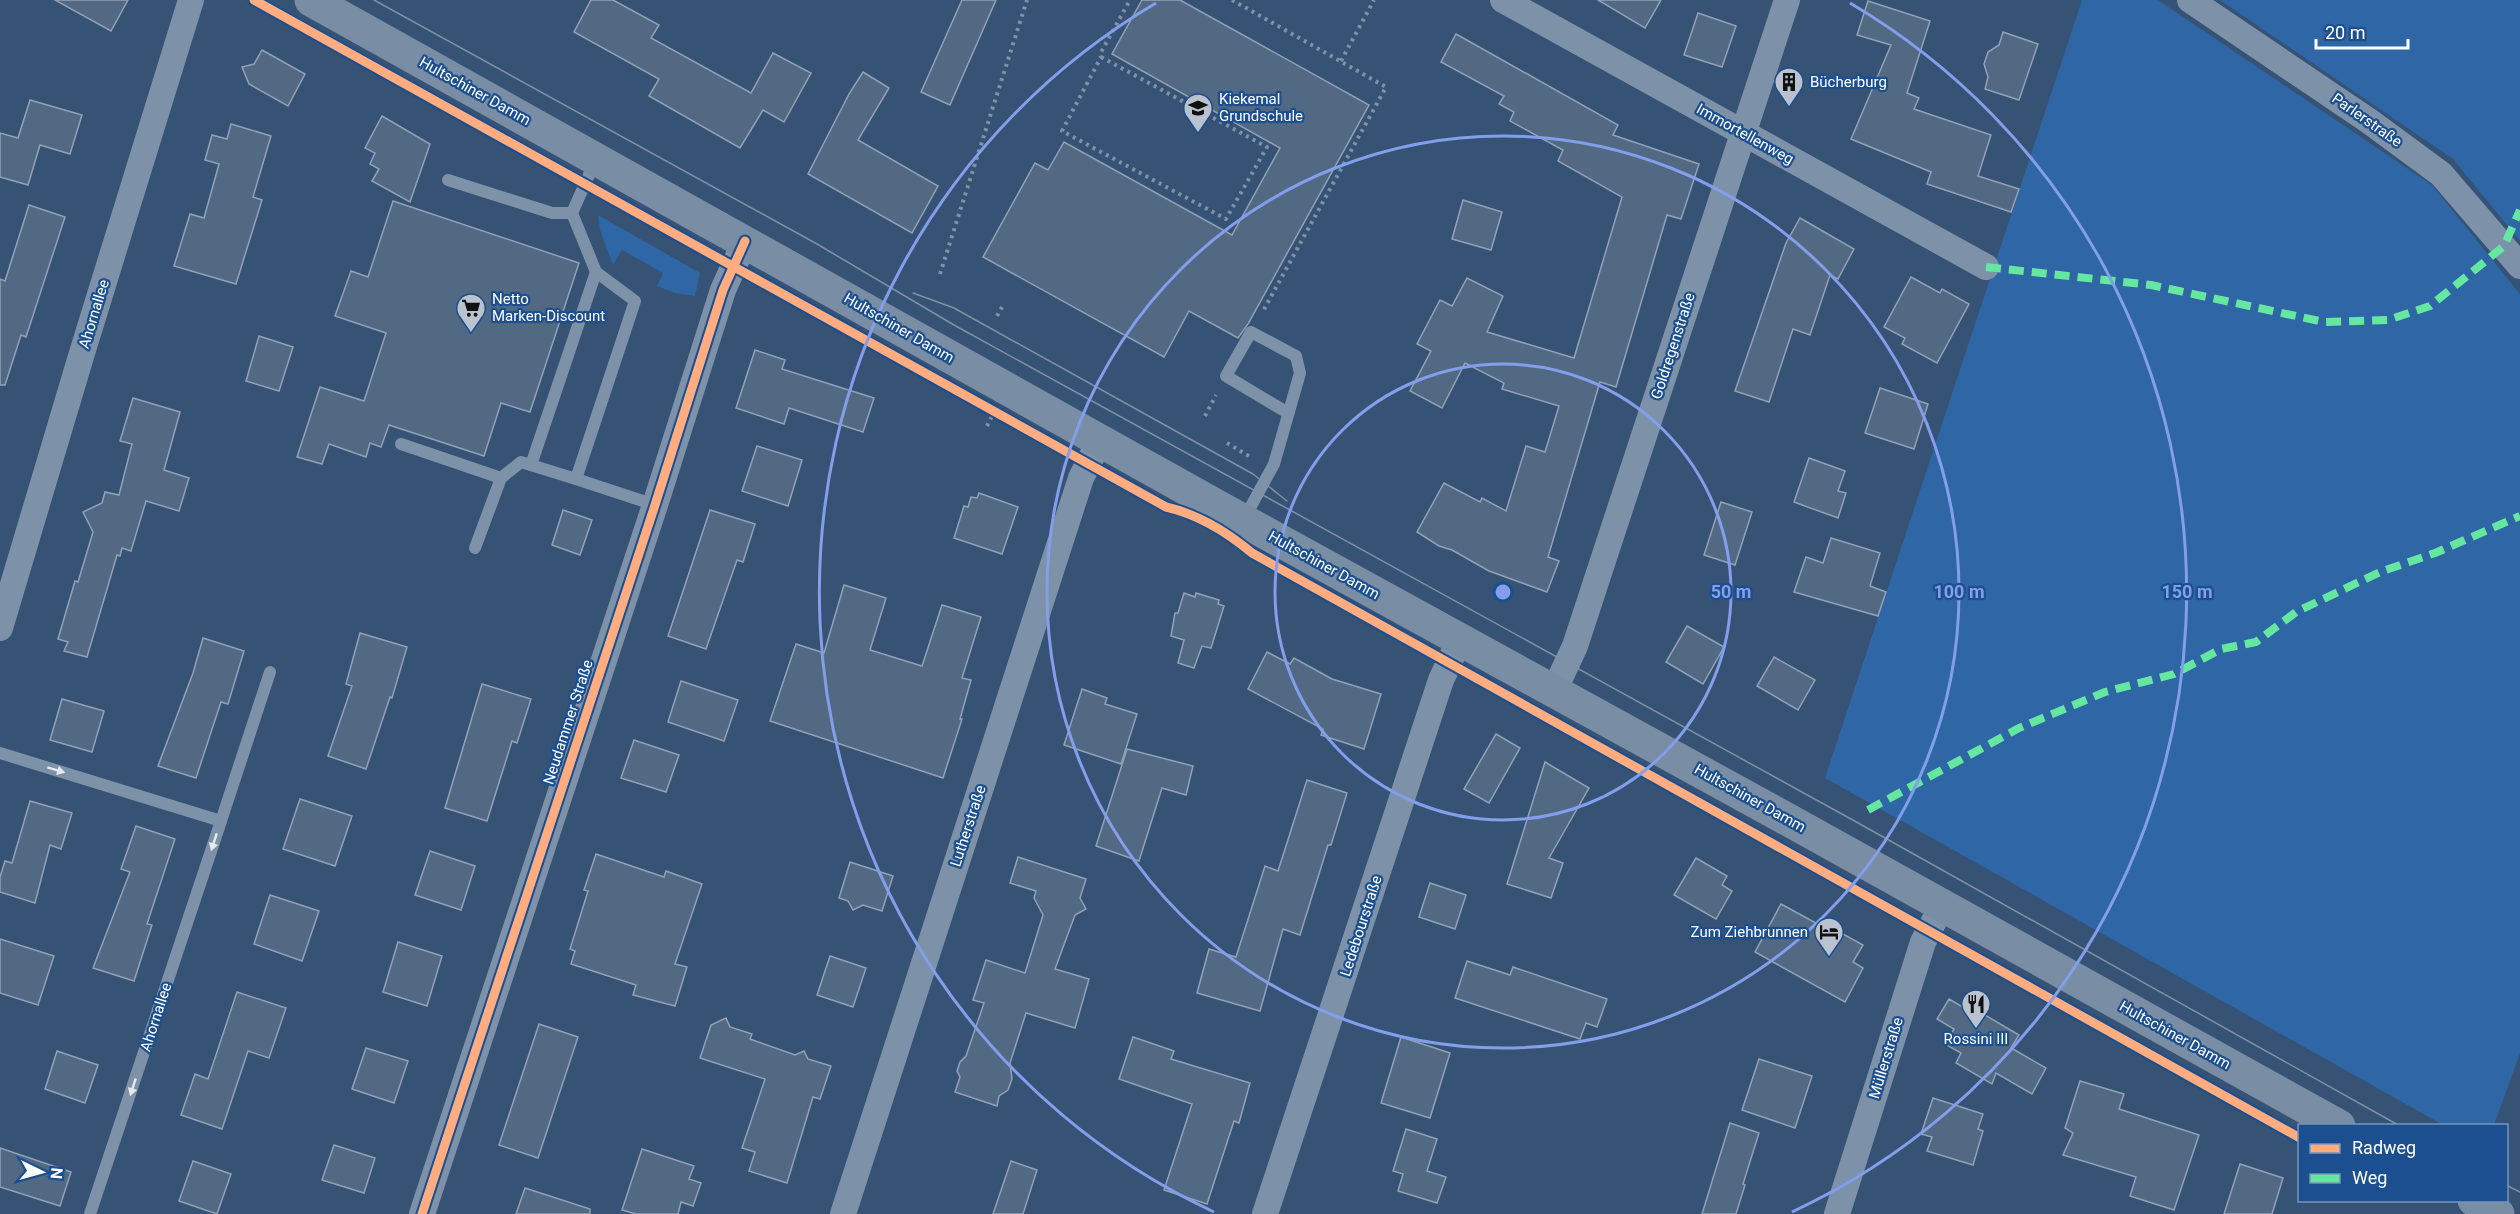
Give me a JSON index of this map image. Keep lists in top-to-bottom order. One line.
{"streets":{"main road":["Hultschiner Damm"],"street":["Parlerstraße","Immortellenweg","Ahornallee","Goldregenstraße","Neudammer Straße","Lutherstraße","Ledebourstraße","Müllerstraße"]},"crossings":[["Hultschiner Damm","Goldregenstraße"],["Hultschiner Damm","Neudammer Straße"],["Hultschiner Damm","Lutherstraße"],["Hultschiner Damm","Ledebourstraße"],["Hultschiner Damm","Müllerstraße"],["Immortellenweg","Goldregenstraße"]],"places":{"building":["Bücherburg"],"school or university":["Kiekemal Grundschule"],"supermarket":["Netto Marken-Discount"],"hotel":["Zum Ziehbrunnen"],"restaurant":["Rossini III"]},"legend":["Radweg","Weg"],"scale_bar":"20 m","north":"right","rings":["50 m","100 m","150 m"]}
